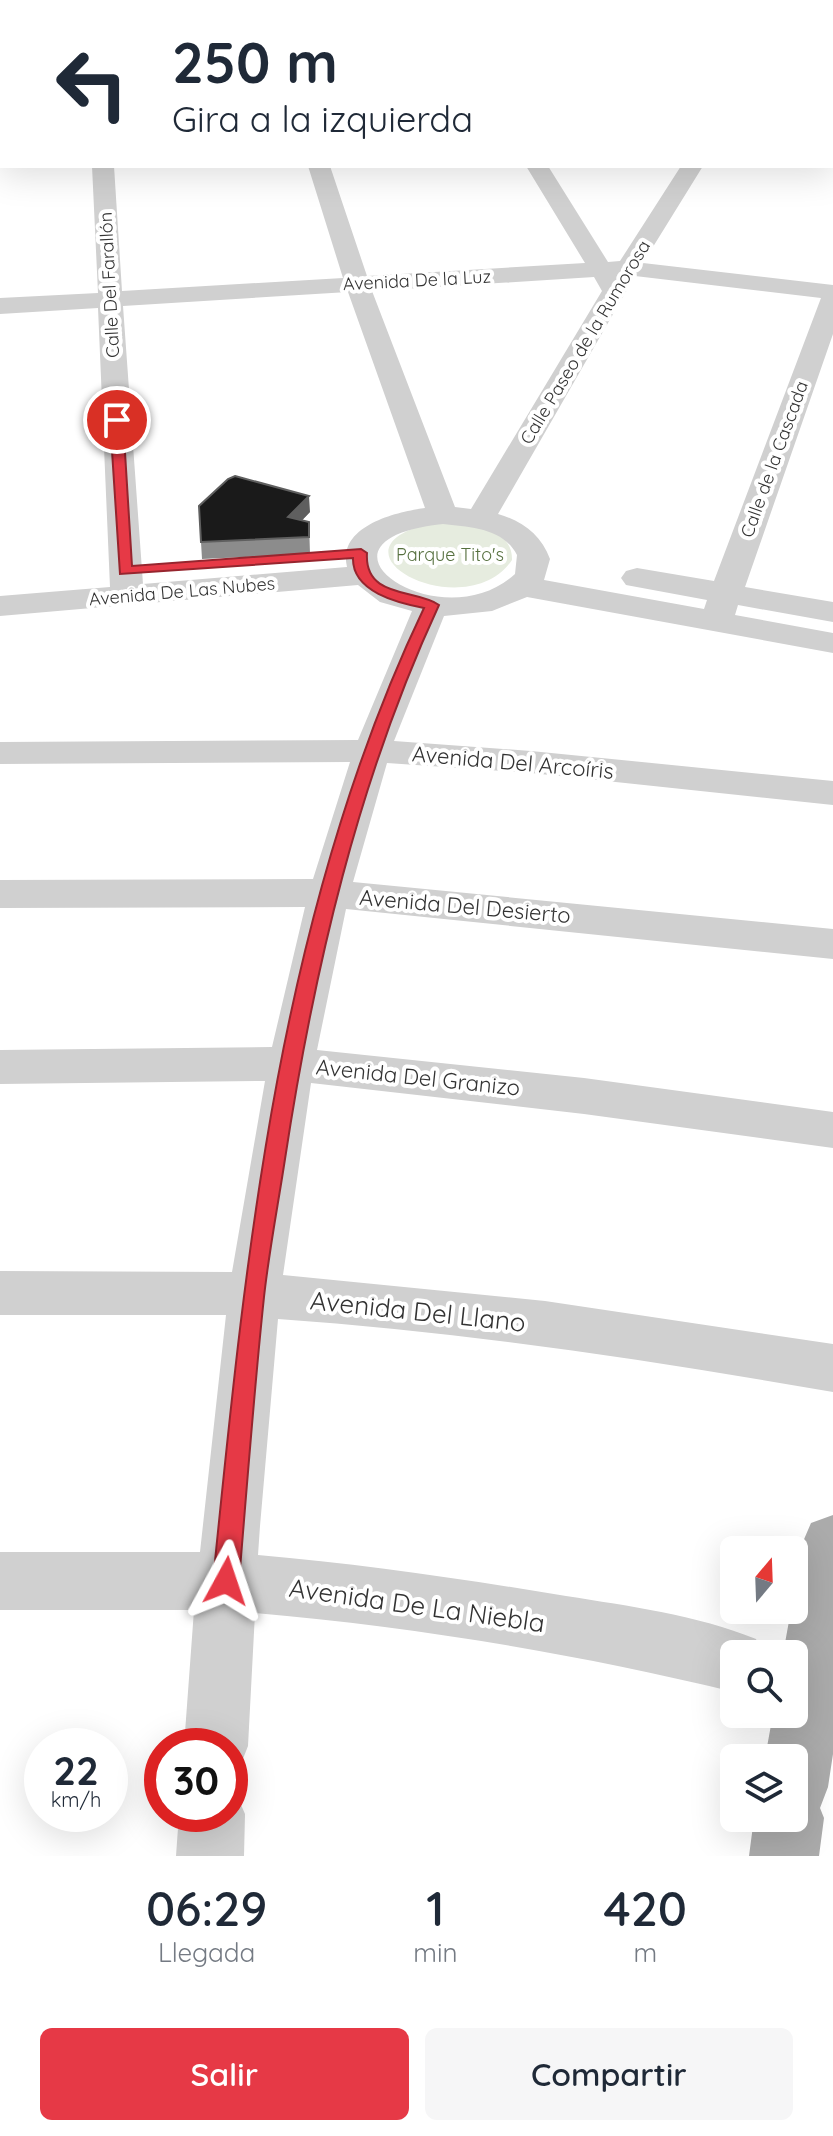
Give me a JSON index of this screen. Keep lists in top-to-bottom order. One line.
{"streets":{"street":["Avenida De la Luz","Calle Del Farallón","Calle Paseo de la Rumorosa","Calle de la Cascada","Avenida De Las Nubes","Avenida Del Arcoíris","Avenida Del Desierto","Avenida Del Granizo","Avenida Del Llano","Avenida De La Niebla"]},"crossings":[["Avenida De la Luz","Calle Del Farallón"],["Avenida De la Luz","Calle Paseo de la Rumorosa"],["Calle Del Farallón","Avenida De Las Nubes"]],"parks":["Parque Tito's"],"north":"top","page":{"turn":["250 m","Gira a la izquierda"],"speed":"22 km/h","limit":"30","eta":["06:29","Llegada","1","min","420","m"],"buttons":["Salir","Compartir"]}}
